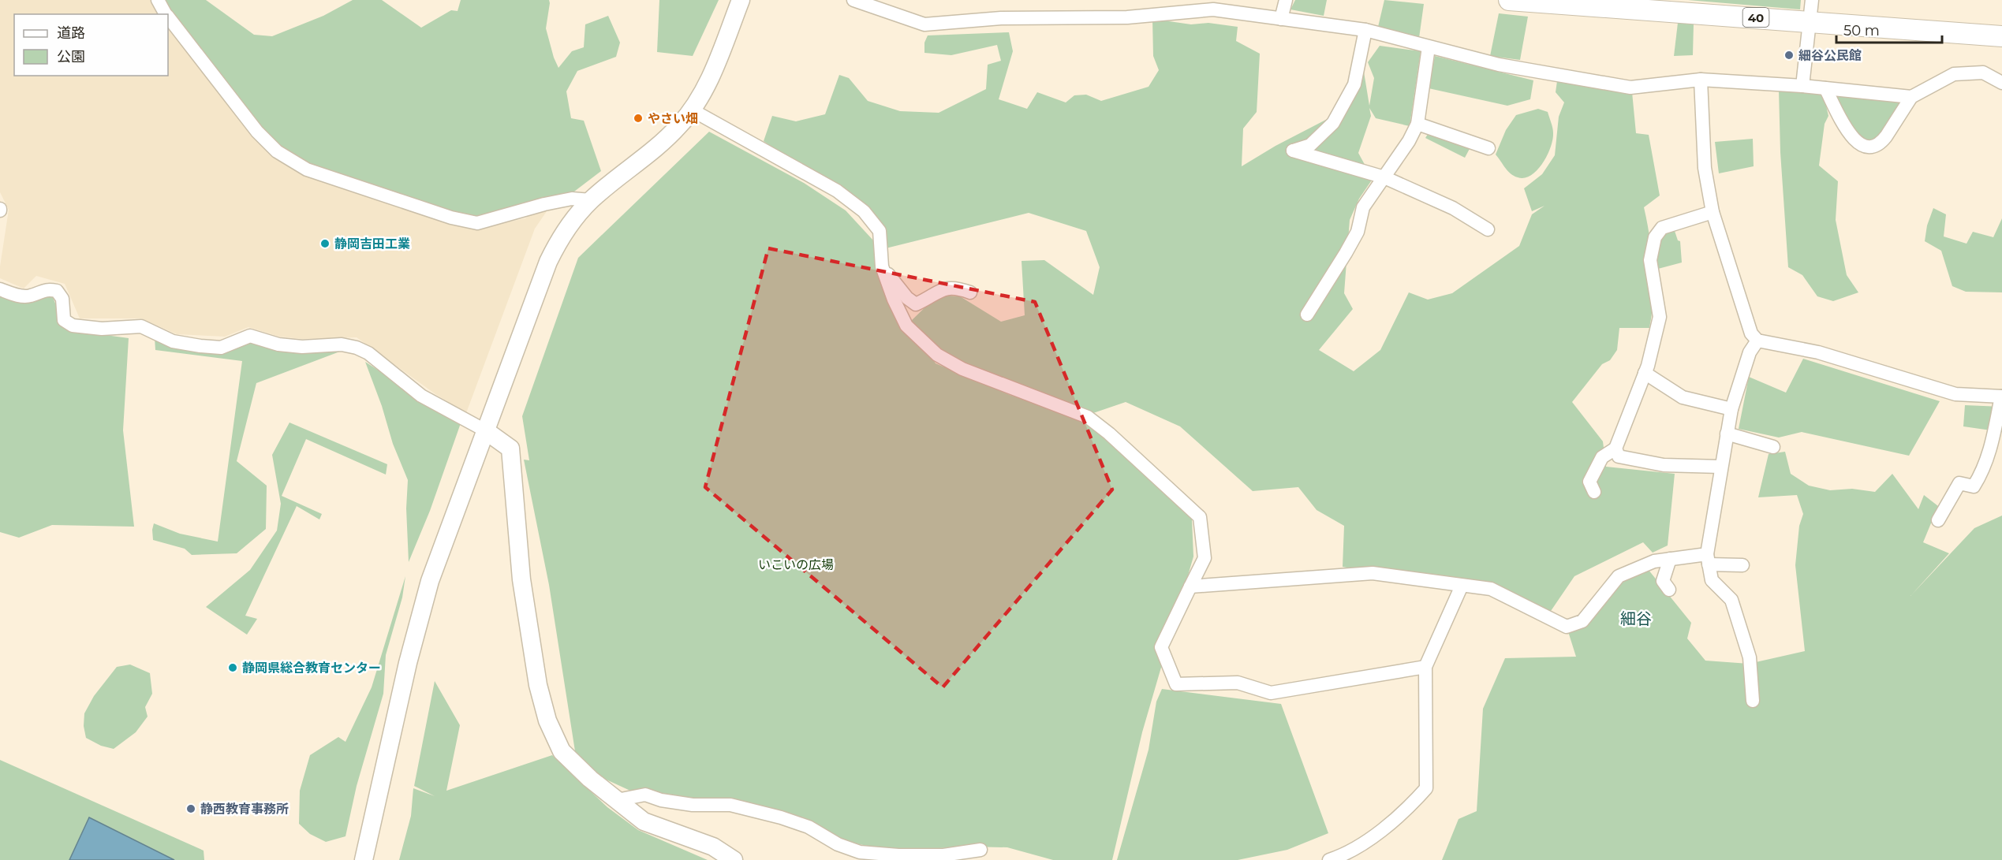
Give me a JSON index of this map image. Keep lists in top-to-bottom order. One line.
{"streets":{"main road":["40"]},"districts":["細谷"],"parks":["いこいの広場"],"places":["細谷公民館","やさい畑","静岡吉田工業","静岡県総合教育センター","静西教育事務所"],"legend":["道路","公園"],"scale_bar":"50 m"}
